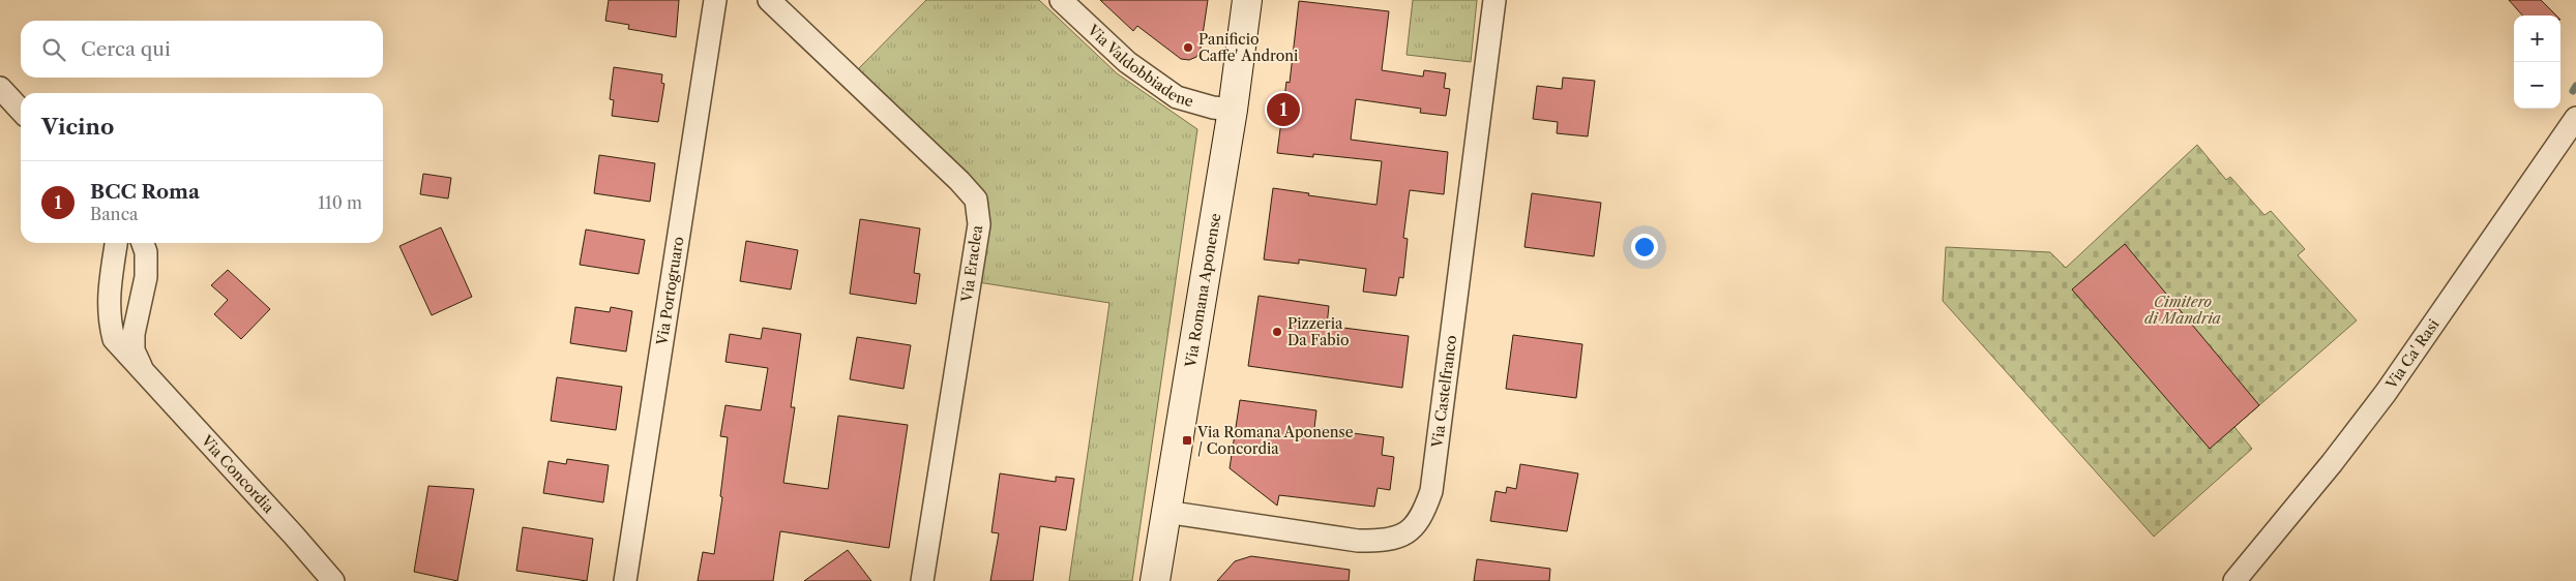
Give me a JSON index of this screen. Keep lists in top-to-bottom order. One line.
{"streets":{"street":["Via Valdobbiadene","Via Eraclea","Via Portogruaro","Via Romana Aponense","Via Ca' Rasi","Via Castelfranco","Via Concordia"]},"crossings":[["Via Valdobbiadene","Via Romana Aponense"],["Via Romana Aponense","Via Castelfranco"]],"parks":["Cimitero di Mandria"],"places":{"other":["Panificio Caffe' Androni","Pizzeria Da Fabio"],"transit":["Via Romana Aponense / Concordia"]},"page":{"map_buttons":["+","−"],"search":"Cerca qui","pins":"1","heading":"Vicino","list":[{"mark":"1","name":"BCC Roma","note":"Banca","value":"110 m"}]}}
